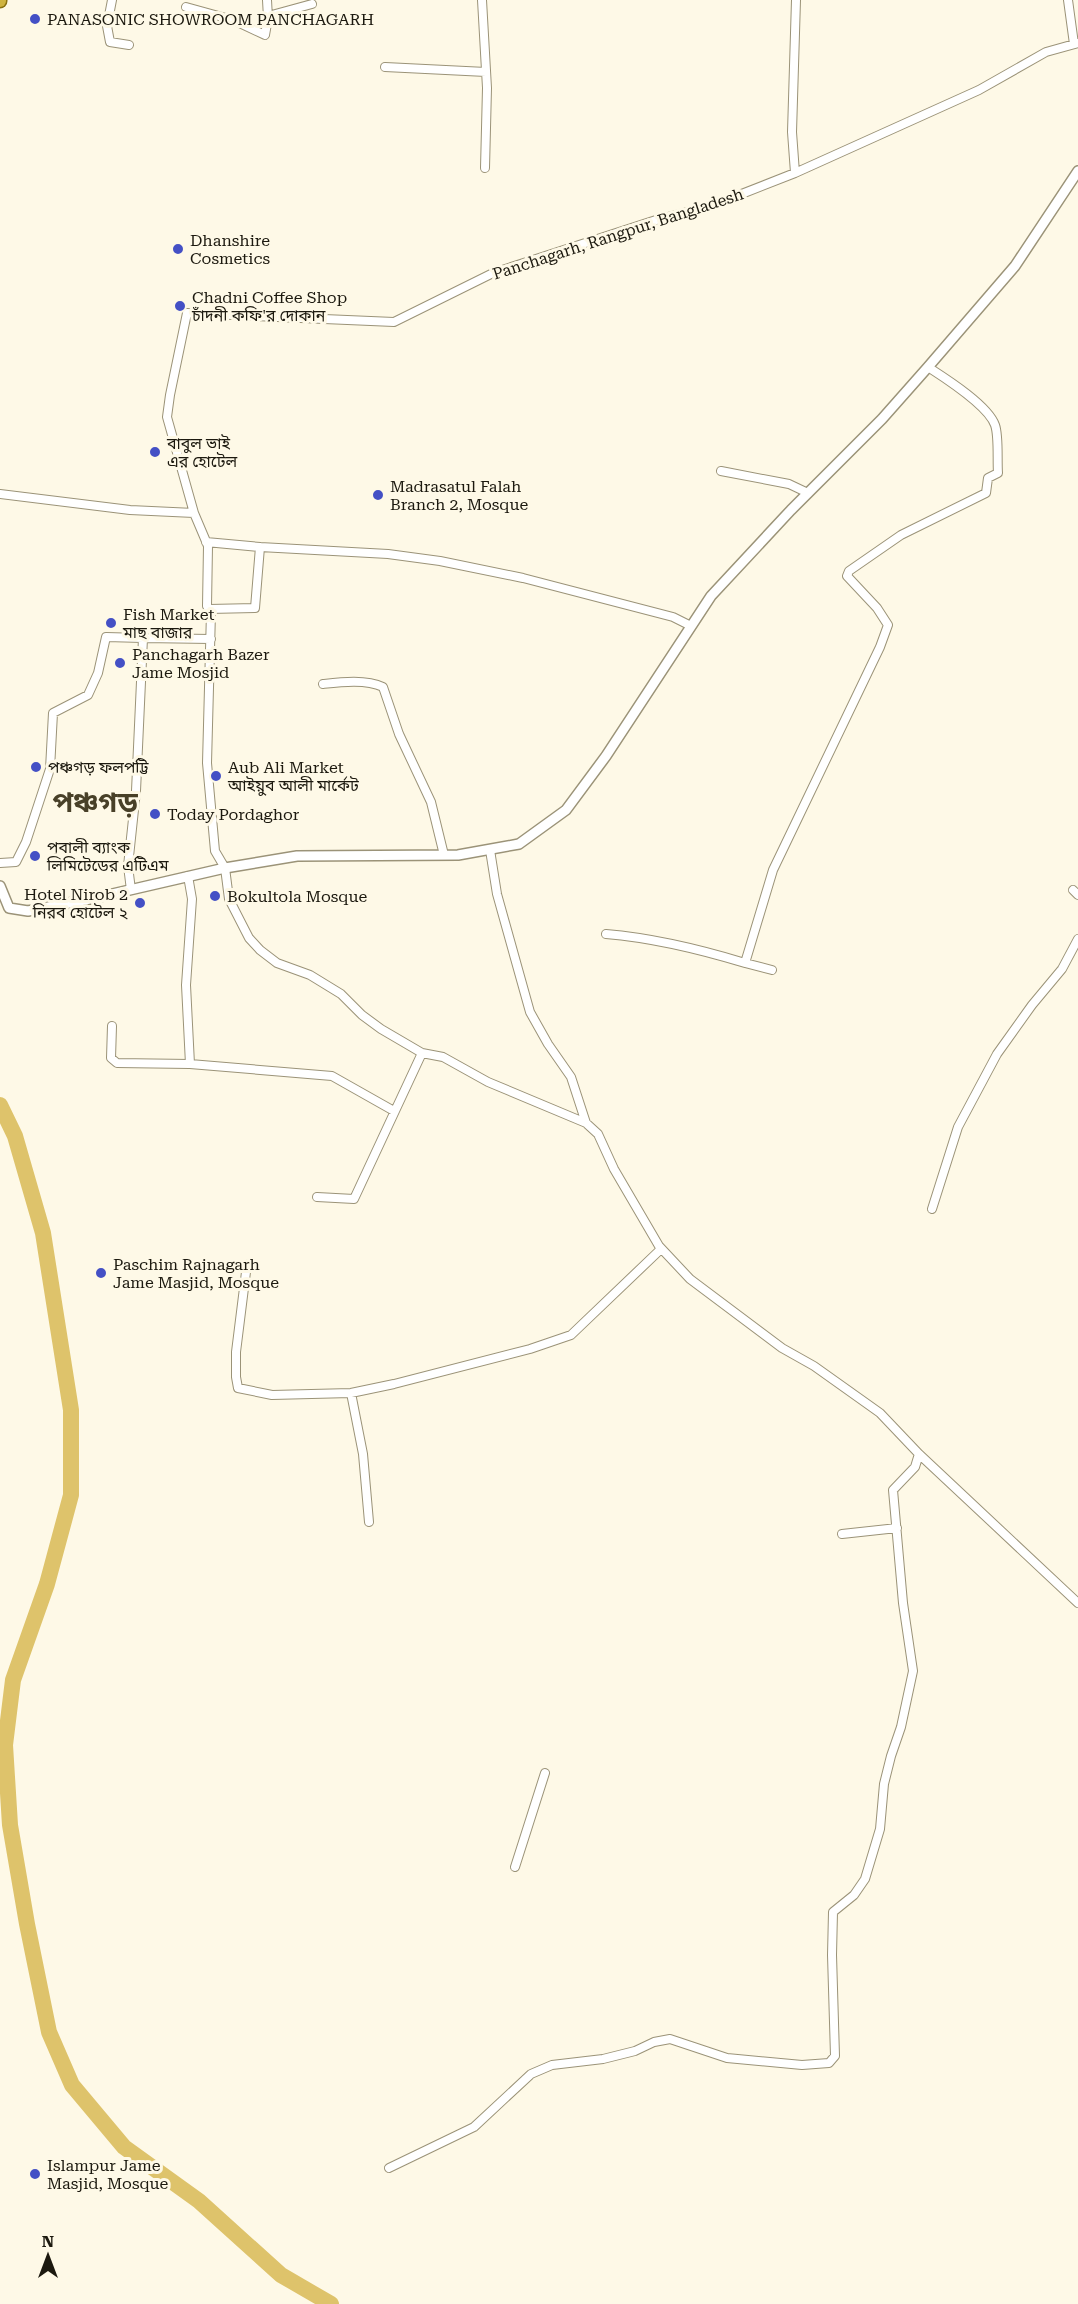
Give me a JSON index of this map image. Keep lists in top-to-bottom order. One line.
{"streets":{"street":["Panchagarh, Rangpur, Bangladesh"]},"districts":["পঞ্চগড়"],"places":["PANASONIC SHOWROOM PANCHAGARH","Dhanshire Cosmetics","Chadni Coffee Shop চাঁদনী কফি'র দোকান","বাবুল ভাই এর হোটেল","Madrasatul Falah Branch 2, Mosque","Fish Market মাছ বাজার","Panchagarh Bazer Jame Mosjid","পঞ্চগড় ফলপট্টি","Aub Ali Market আইয়ুব আলী মার্কেট","Today Pordaghor","পূবালী ব্যাংক লিমিটেডের এটিএম","Bokultola Mosque","Hotel Nirob 2 নিরব হোটেল ২","Paschim Rajnagarh Jame Masjid, Mosque","Islampur Jame Masjid, Mosque"],"north":"top"}
